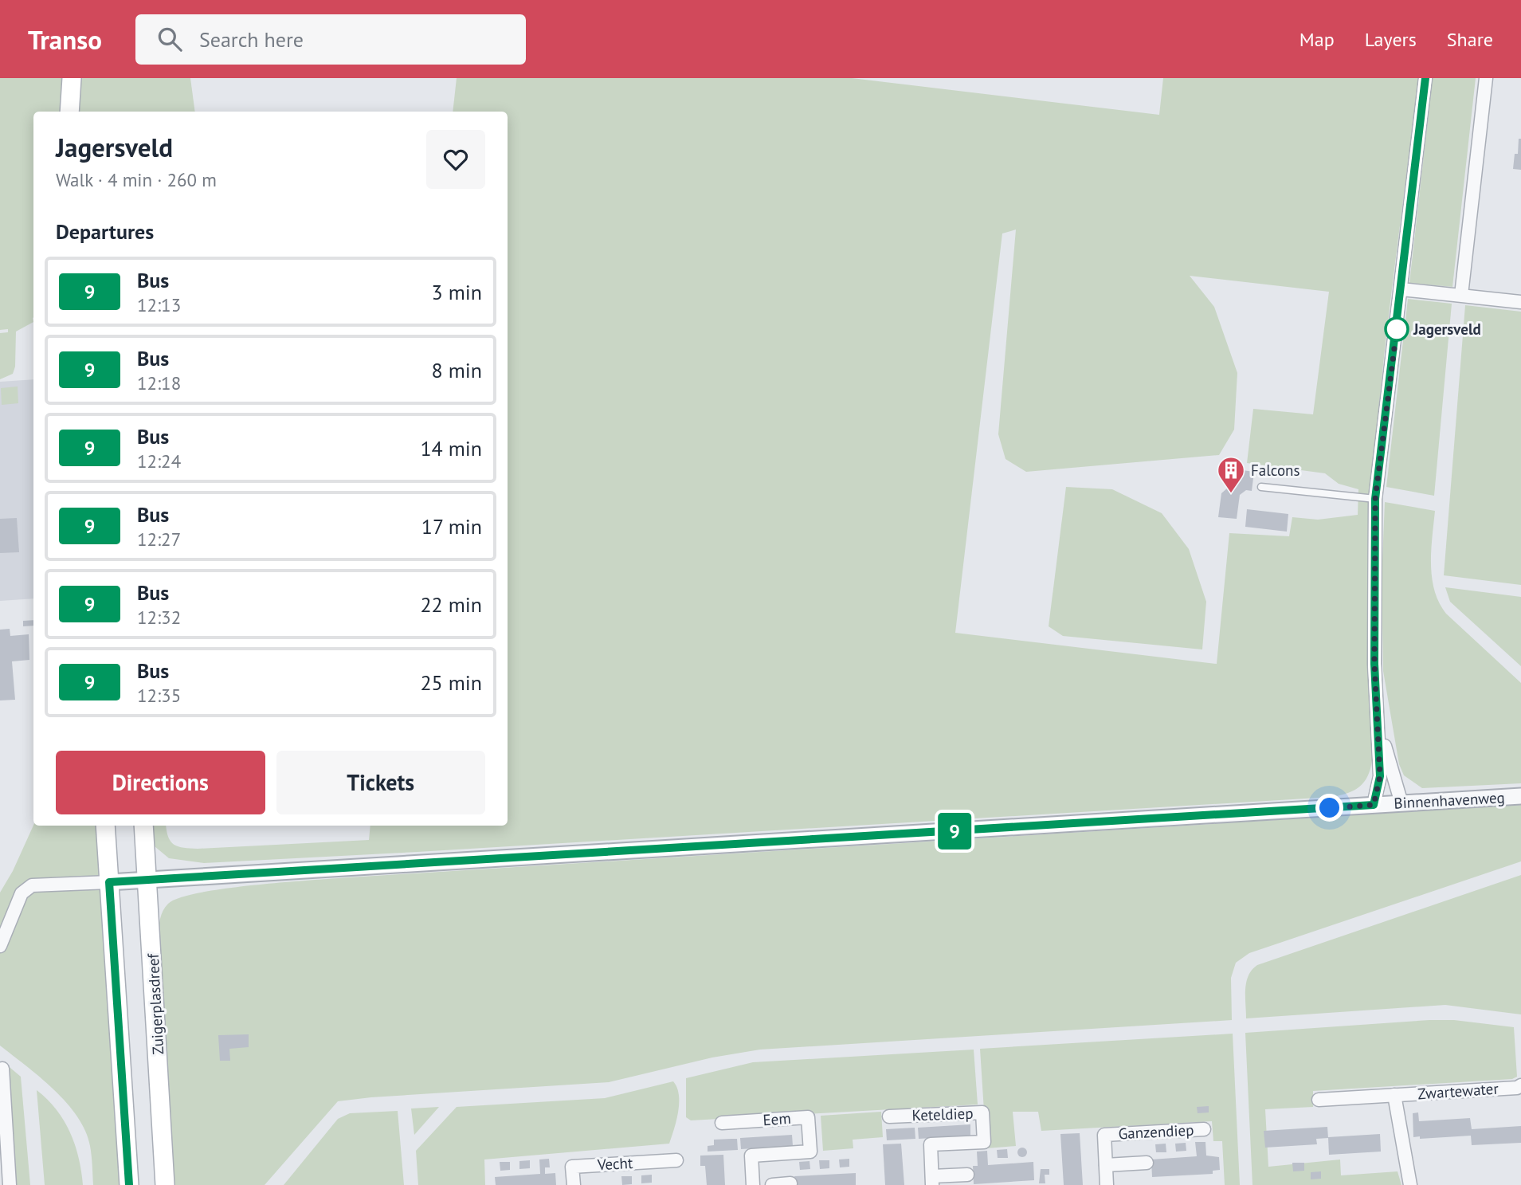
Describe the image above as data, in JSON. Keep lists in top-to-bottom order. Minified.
{"streets":{"main road":["Zuigerplasdreef"],"street":["Binnenhavenweg","Zwartewater","Keteldiep","Eem","Ganzendiep","Vecht"]},"crossings":[["Binnenhavenweg","Zuigerplasdreef"]],"places":{"other":["Jagersveld"],"building":["Falcons"]},"lines":["bus line 9"],"page":{"header":"Transo","search":"Search here","nav":["Map","Layers","Share"],"on_map":"9","heading":[["Jagersveld","Walk · 4 min · 260 m"],"Departures"],"list":[{"mark":"9","name":"Bus","note":"12:13","value":"3 min"},{"mark":"9","name":"Bus","note":"12:18","value":"8 min"},{"mark":"9","name":"Bus","note":"12:24","value":"14 min"},{"mark":"9","name":"Bus","note":"12:27","value":"17 min"},{"mark":"9","name":"Bus","note":"12:32","value":"22 min"},{"mark":"9","name":"Bus","note":"12:35","value":"25 min"}],"buttons":["Directions","Tickets"]}}
